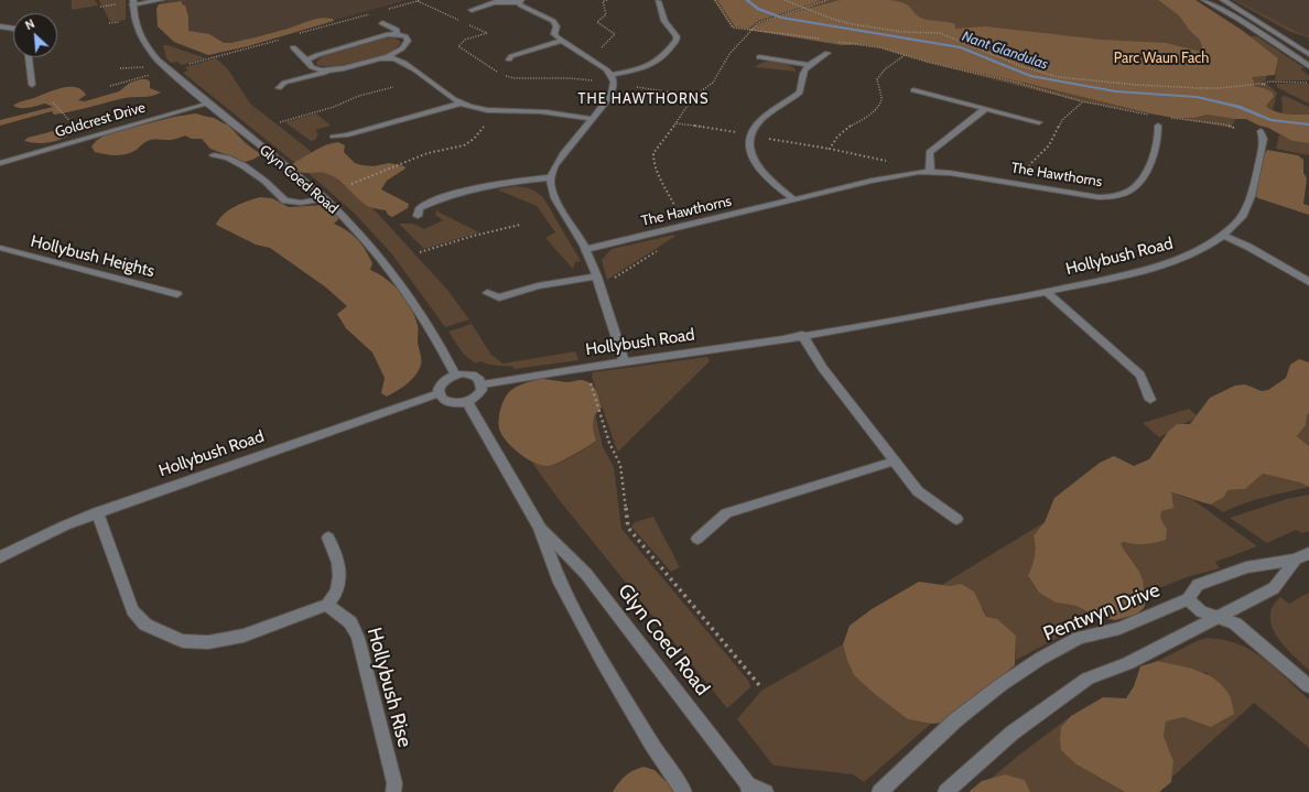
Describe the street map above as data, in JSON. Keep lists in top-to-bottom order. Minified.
{"streets":{"street":["Goldcrest Drive","The Hawthorns","Glyn Coed Road","Hollybush Heights","Hollybush Road","Pentwyn Drive","Hollybush Rise"]},"crossings":[["Goldcrest Drive","Glyn Coed Road"],["Glyn Coed Road","Hollybush Road"]],"districts":["THE HAWTHORNS"],"water":["Nant Glandulas"],"parks":["Parc Waun Fach"],"north":"top left"}
